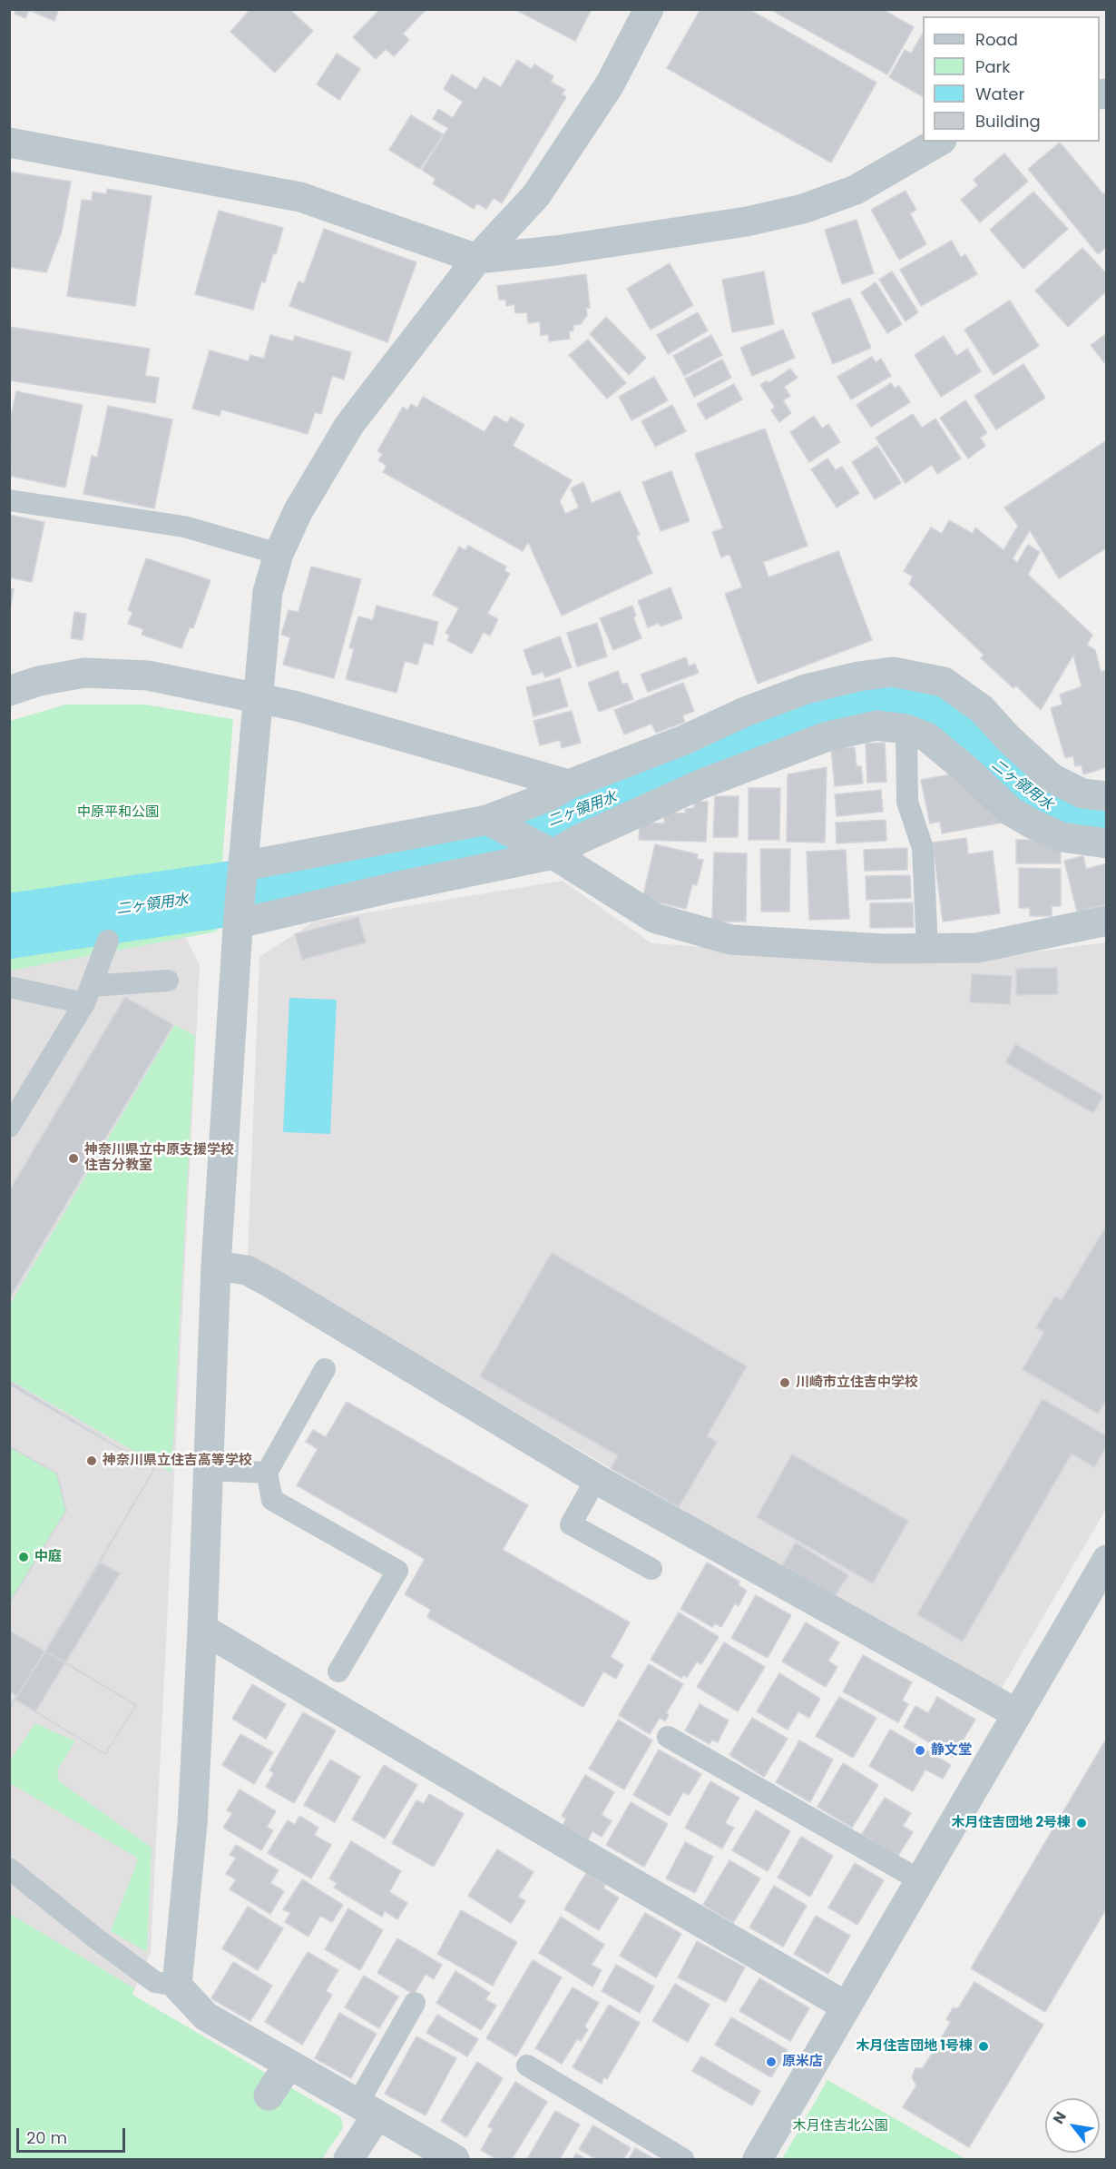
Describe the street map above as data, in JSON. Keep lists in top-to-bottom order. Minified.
{"water":["二ヶ領用水"],"parks":["中原平和公園","木月住吉北公園"],"places":["神奈川県立中原支援学校 住吉分教室","川崎市立住吉中学校","神奈川県立住吉高等学校","中庭","静文堂","木月住吉団地 2号棟","木月住吉団地 1号棟","原米店"],"legend":["Road","Park","Water","Building"],"scale_bar":"20 m","north":"top left"}
